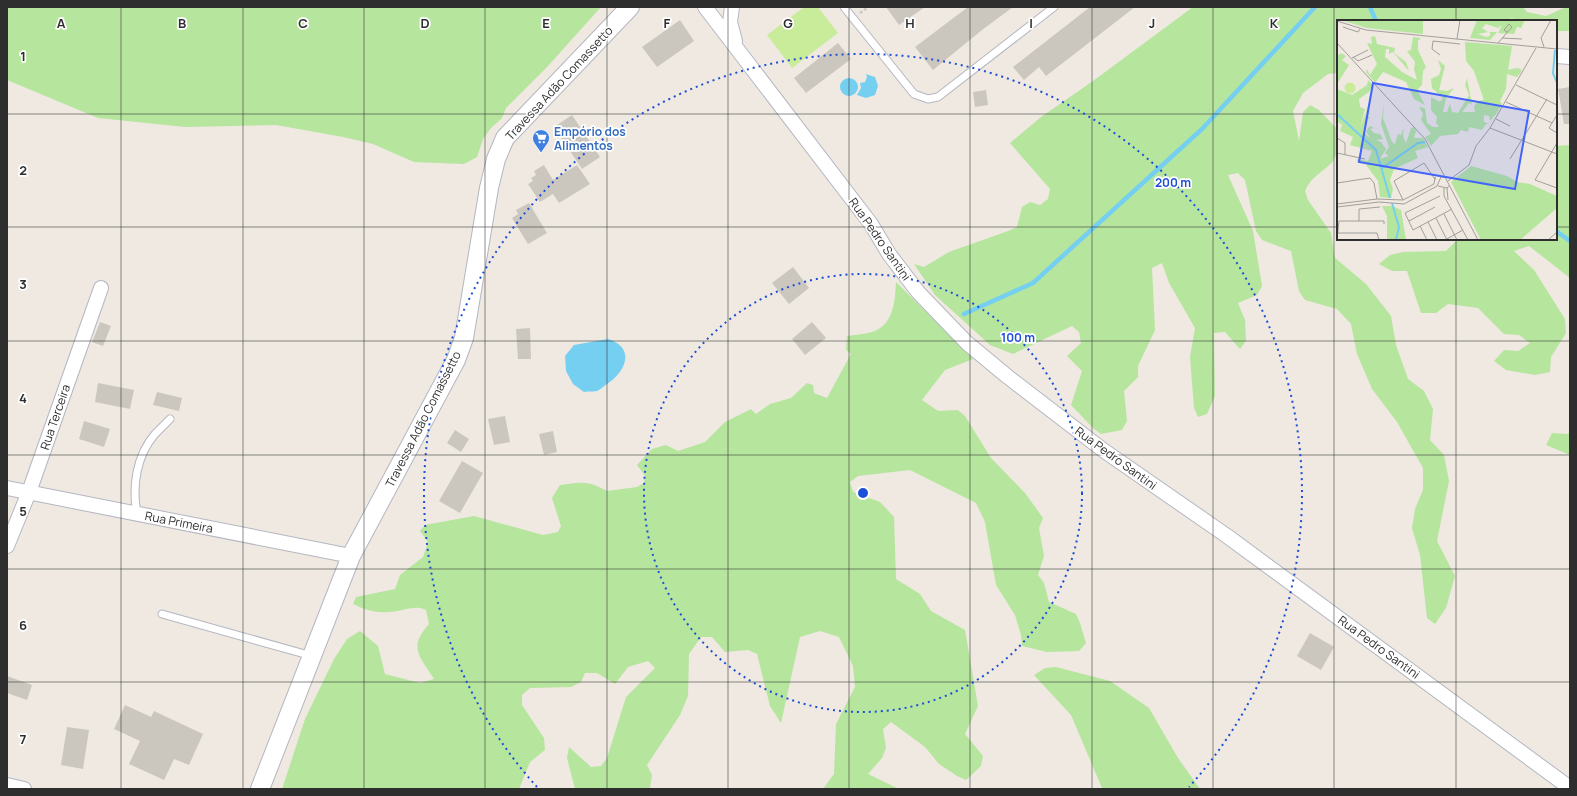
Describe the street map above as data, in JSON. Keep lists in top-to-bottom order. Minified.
{"streets":{"street":["Travessa Adão Comassetto","Rua Pedro Santini","Rua Terceira","Rua Primeira"]},"crossings":[["Travessa Adão Comassetto","Rua Primeira"],["Rua Terceira","Rua Primeira"]],"places":{"supermarket":["Empório dos Alimentos"]},"grid":{"columns":["A","B","C","D","E","F","G","H","I","J","K"],"rows":["1","2","3","4","5","6","7"]},"rings":["200 m","100 m"]}
